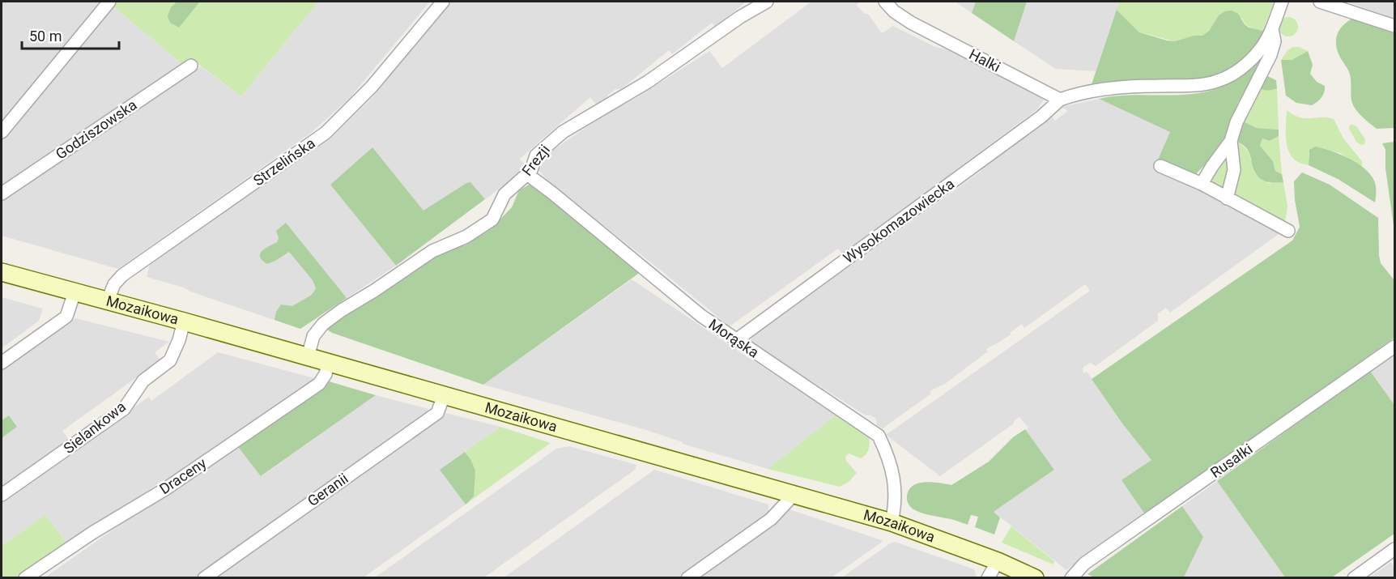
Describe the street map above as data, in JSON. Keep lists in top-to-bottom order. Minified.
{"streets":{"street":["Halki","Godziszowska","Frezji","Strzelińska","Wysokomazowiecka","Mozaikowa","Morąska","Sielankowa","Rusałki","Draceny","Geranii"]},"crossings":[["Halki","Wysokomazowiecka"],["Frezji","Mozaikowa"],["Frezji","Morąska"],["Strzelińska","Mozaikowa"],["Wysokomazowiecka","Morąska"],["Mozaikowa","Morąska"],["Mozaikowa","Sielankowa"],["Mozaikowa","Draceny"],["Mozaikowa","Geranii"]],"scale_bar":"50 m"}
